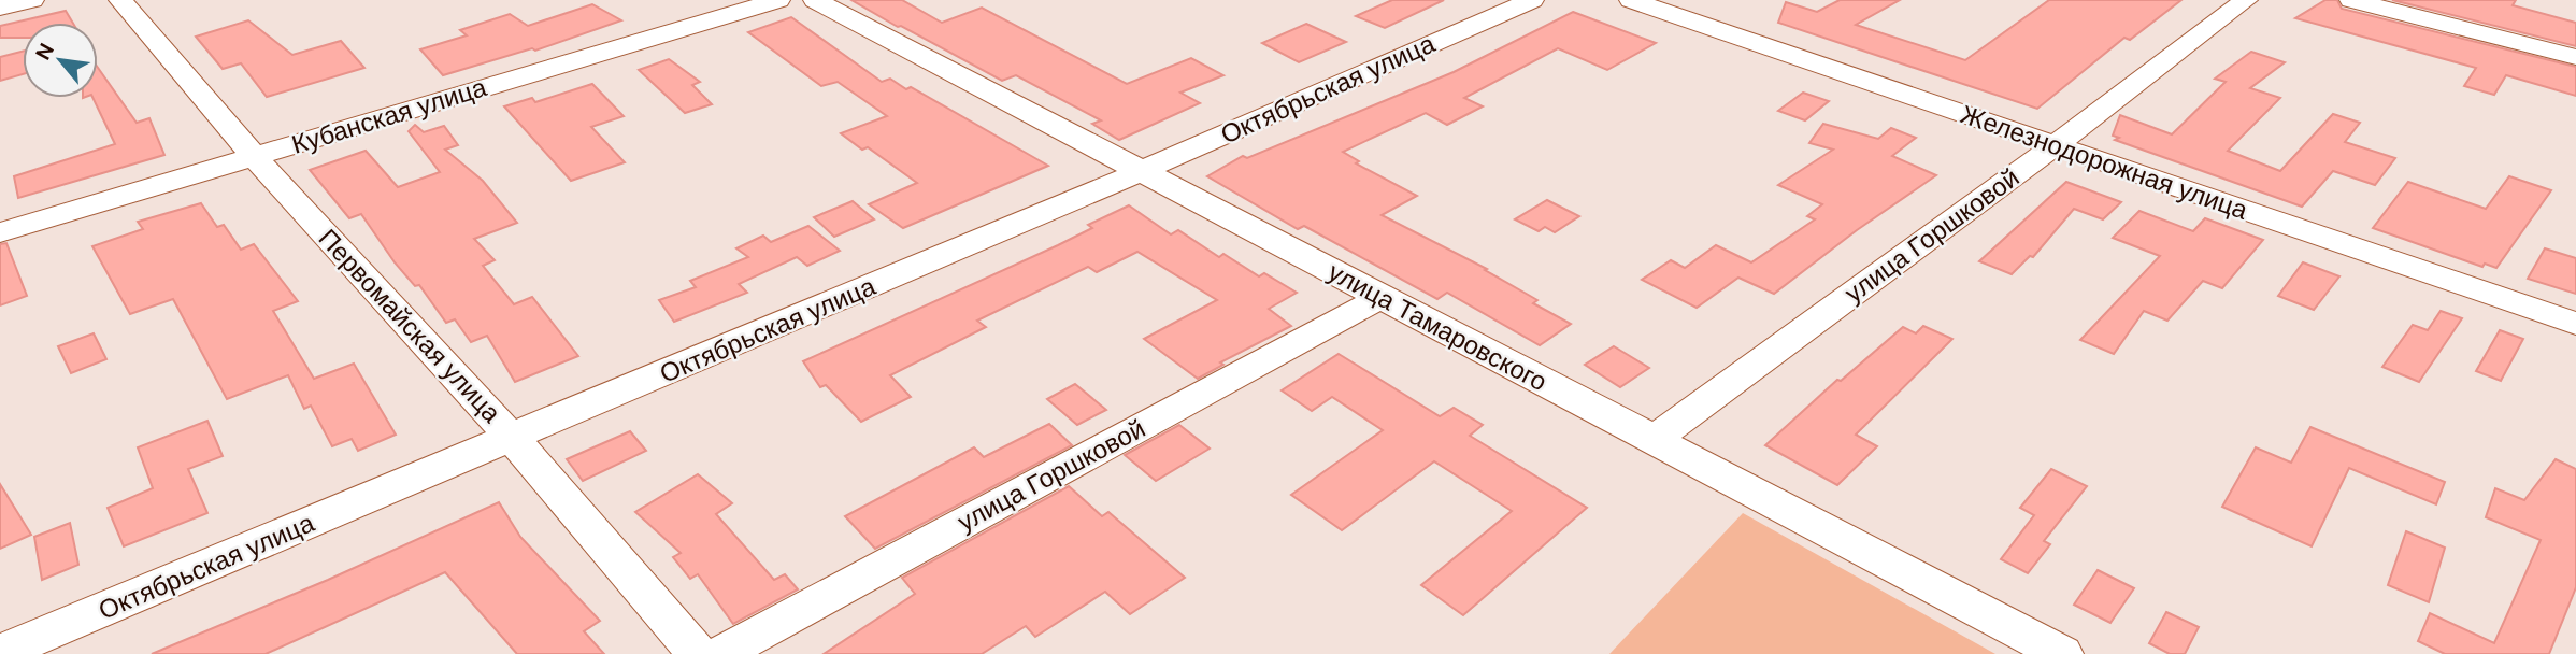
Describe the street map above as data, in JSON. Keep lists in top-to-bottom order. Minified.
{"streets":{"street":["Октябрьская улица","Кубанская улица","Железнодорожная улица","улица Горшковой","Первомайская улица","улица Тамаровского"]},"crossings":[["Октябрьская улица","Первомайская улица"],["Октябрьская улица","улица Тамаровского"],["Кубанская улица","Первомайская улица"],["Железнодорожная улица","улица Горшковой"],["улица Горшковой","улица Тамаровского"]],"north":"top left"}
